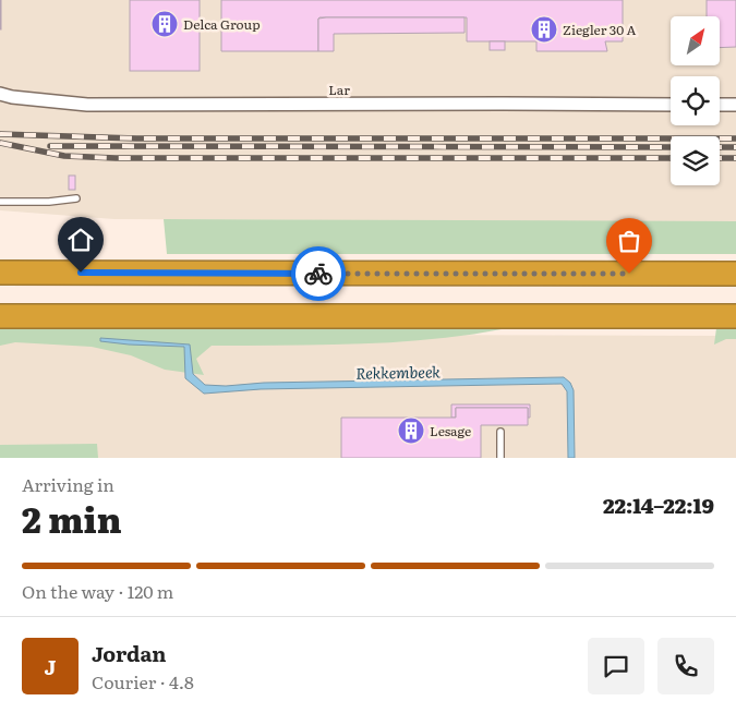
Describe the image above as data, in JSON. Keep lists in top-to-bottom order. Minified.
{"streets":{"street":["Lar"]},"water":["Rekkembeek"],"places":{"building":["Delca Group","Ziegler 30 A","Lesage"]},"north":"top right","page":{"heading":["2 min","Arriving in","22:14–22:19"],"panel":["Jordan","Courier · 4.8"],"bar":"On the way · 120 m","round":"J"}}
